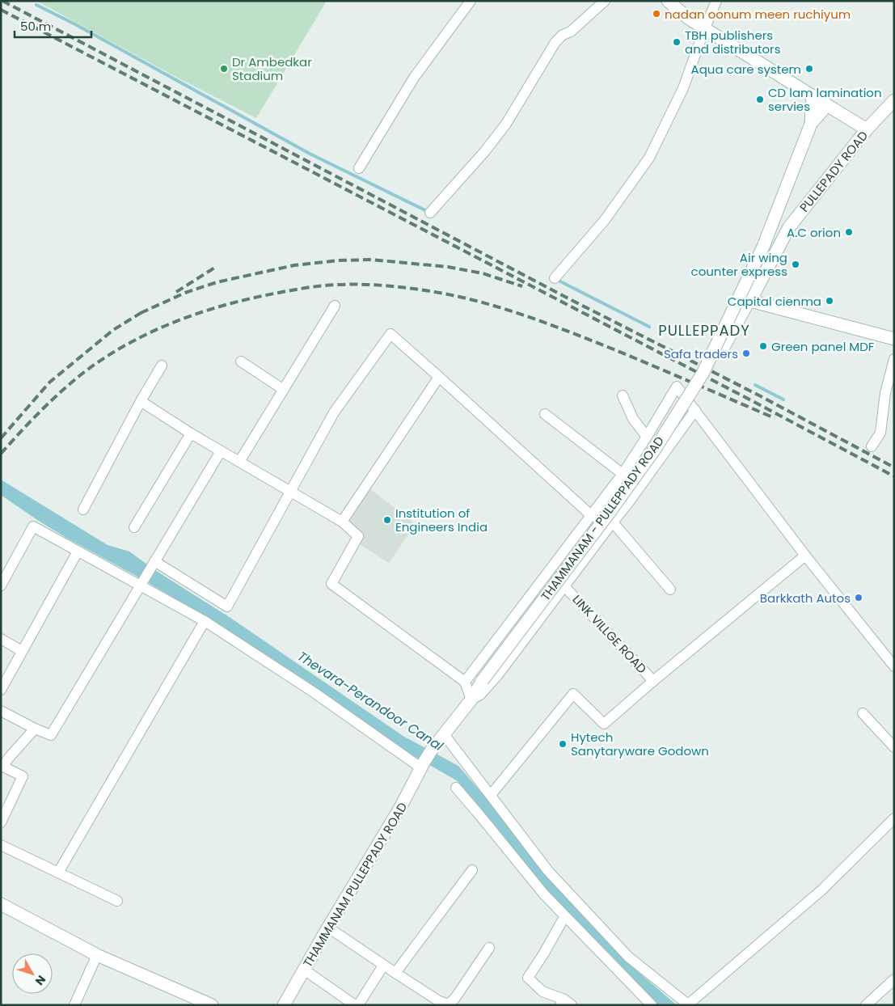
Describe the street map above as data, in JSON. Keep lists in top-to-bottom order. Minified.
{"streets":{"main road":["PULLEPADY ROAD","THAMMANAM - PULLEPPADY ROAD","THAMMANAM PULLEPPADY ROAD"],"street":["LINK VILLGE ROAD"]},"crossings":[["THAMMANAM - PULLEPPADY ROAD","LINK VILLGE ROAD"],["THAMMANAM - PULLEPPADY ROAD","THAMMANAM PULLEPPADY ROAD"]],"districts":["PULLEPPADY"],"water":["Thevara-Perandoor Canal"],"places":["nadan oonum meen ruchiyum","TBH publishers and distributors","Dr Ambedkar Stadium","Aqua care system","CD lam lamination servies","A.C orion","Air wing counter express","Capital cienma","Green panel MDF","Safa traders","Institution of Engineers India","Barkkath Autos","Hytech Sanytaryware Godown"],"scale_bar":"50 m","north":"bottom right"}
